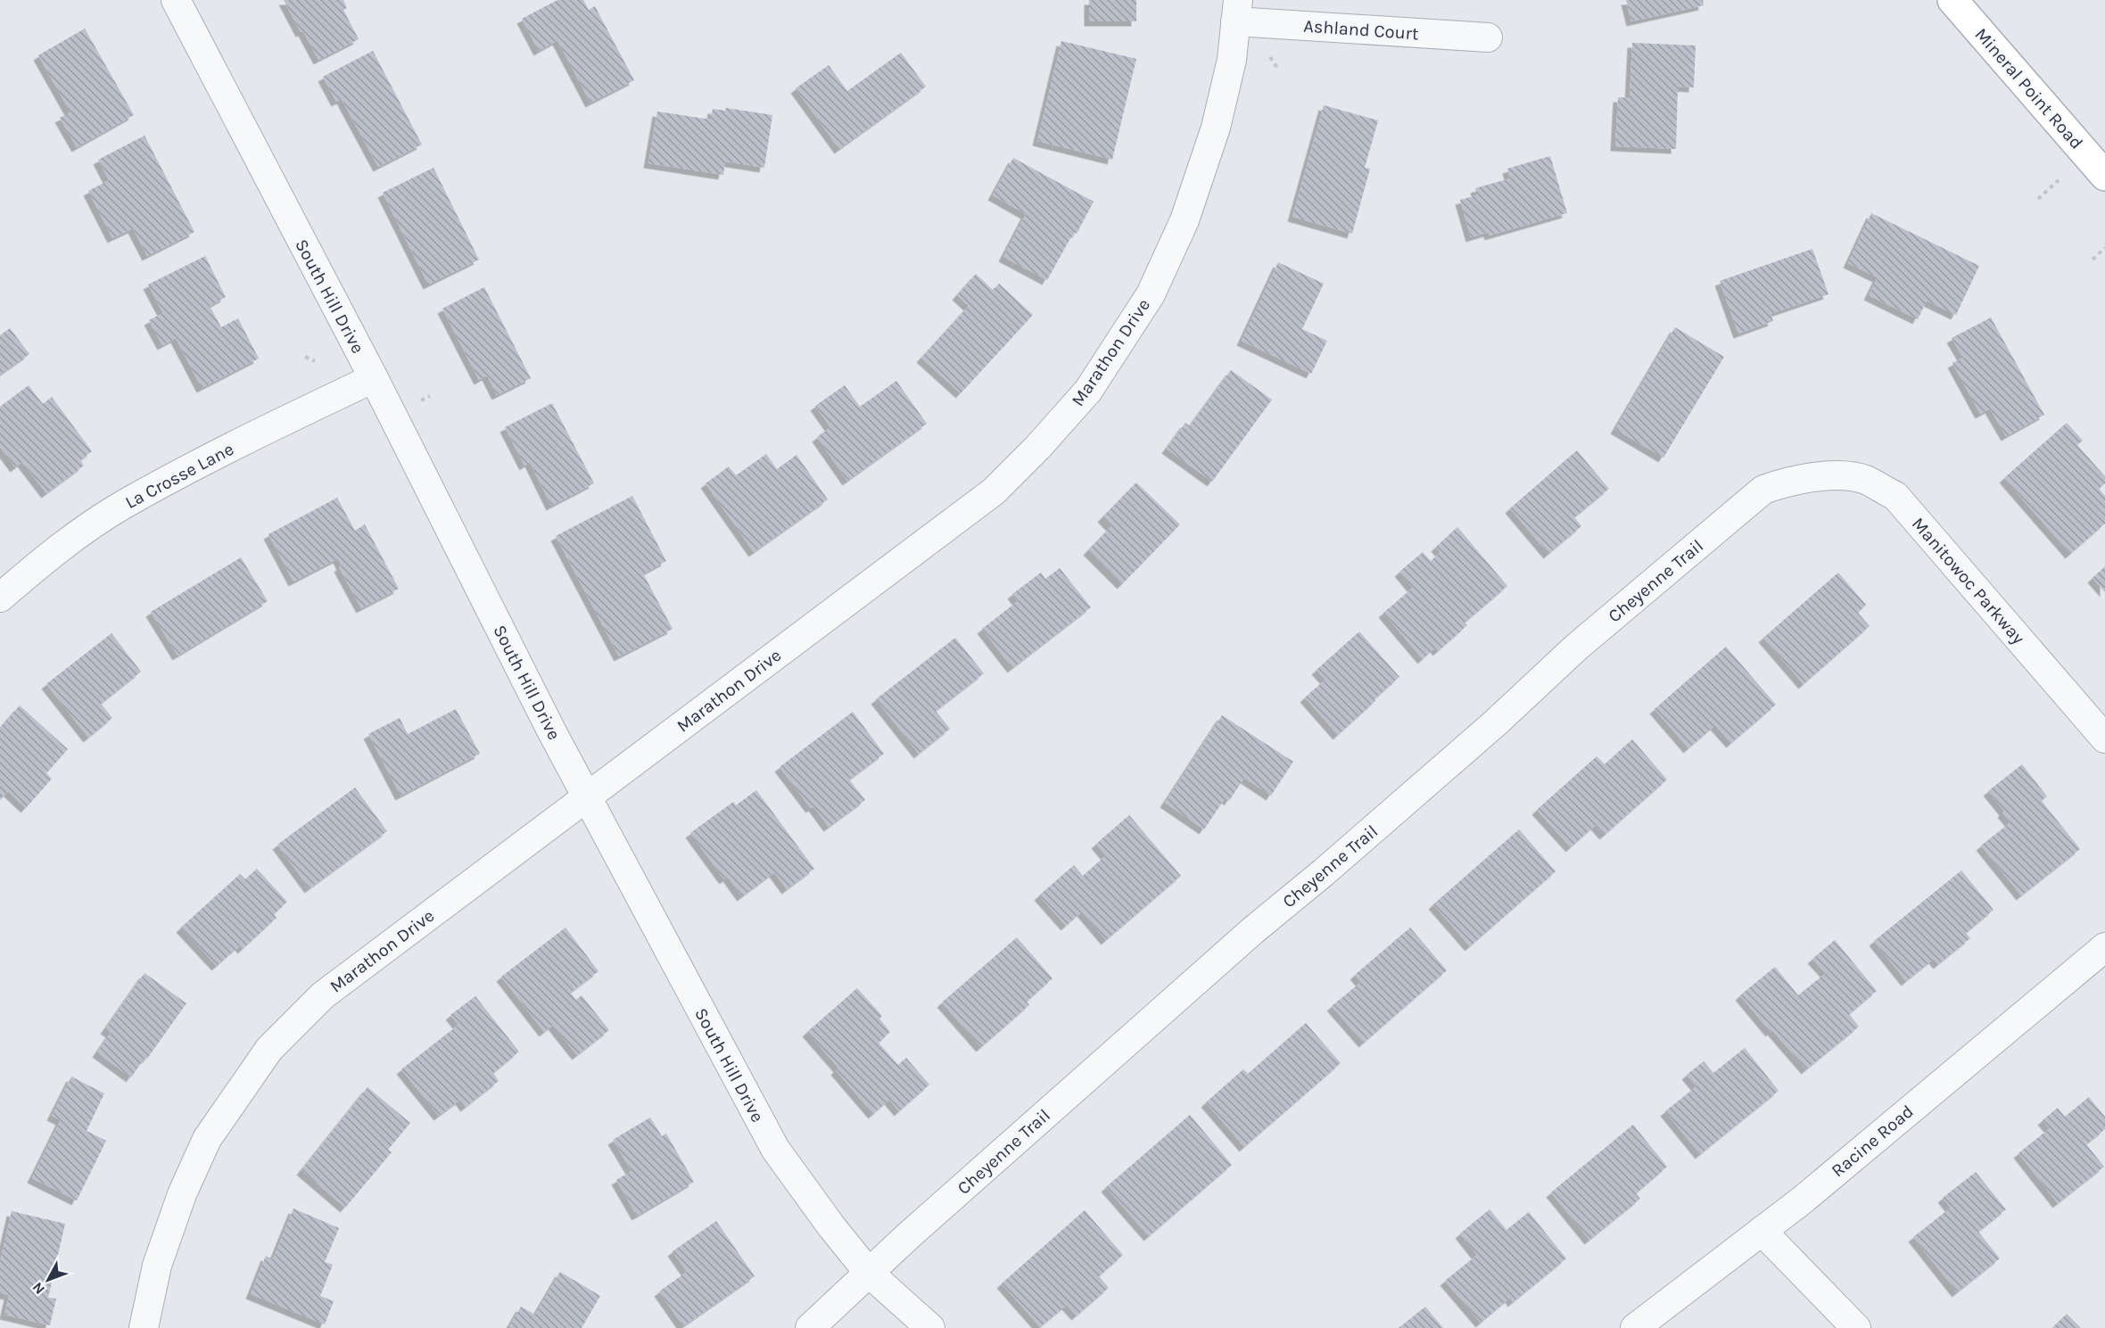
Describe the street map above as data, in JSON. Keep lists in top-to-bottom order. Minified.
{"streets":{"main road":["Mineral Point Road"],"street":["Ashland Court","South Hill Drive","Marathon Drive","La Crosse Lane","Cheyenne Trail","Manitowoc Parkway","Racine Road"]},"crossings":[["Ashland Court","Marathon Drive"],["South Hill Drive","Marathon Drive"],["South Hill Drive","La Crosse Lane"],["South Hill Drive","Cheyenne Trail"],["Cheyenne Trail","Manitowoc Parkway"]],"north":"bottom left"}
